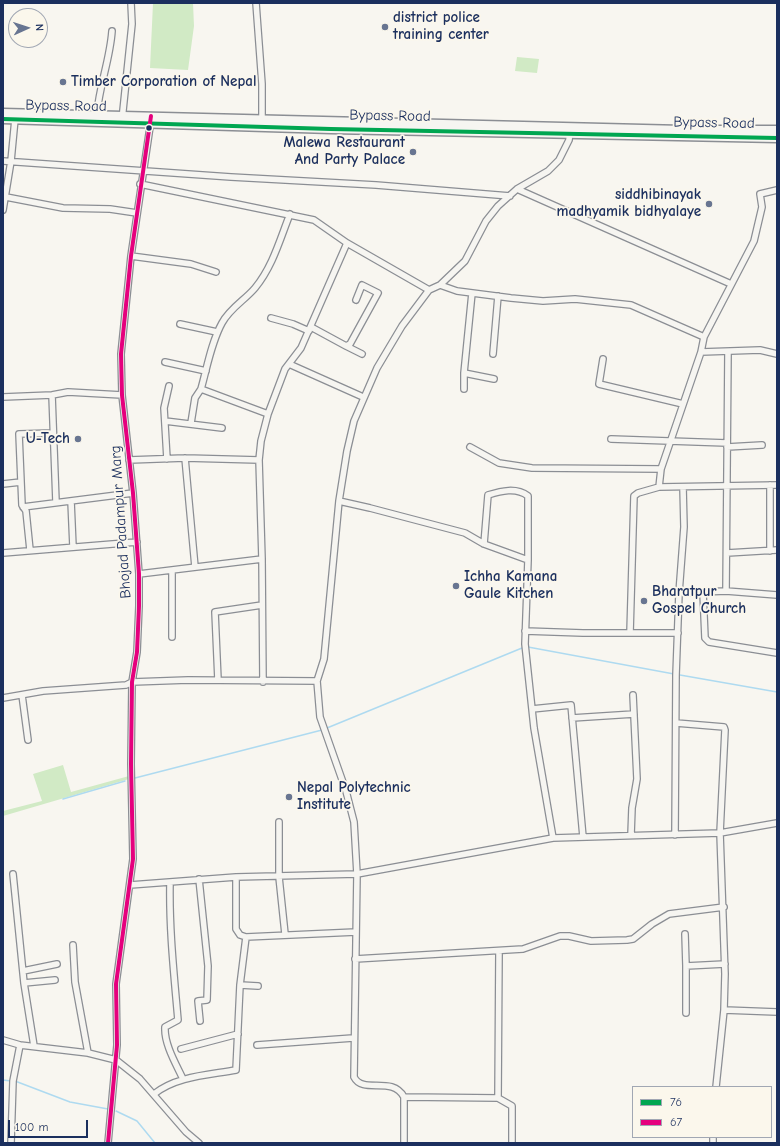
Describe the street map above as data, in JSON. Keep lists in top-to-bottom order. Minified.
{"streets":{"highway":["Bypass Road"],"street":["Bhojad Padampur Marg"]},"crossings":[["Bypass Road","Bhojad Padampur Marg"]],"places":["district police training center","Timber Corporation of Nepal","Malewa Restaurant And Party Palace","siddhibinayak madhyamik bidhyalaye","U-Tech","Ichha Kamana Gaule Kitchen","Bharatpur Gospel Church","Nepal Polytechnic Institute"],"lines":["transit line 67","transit line 76"],"legend":["76","67"],"scale_bar":"100 m","north":"right"}
